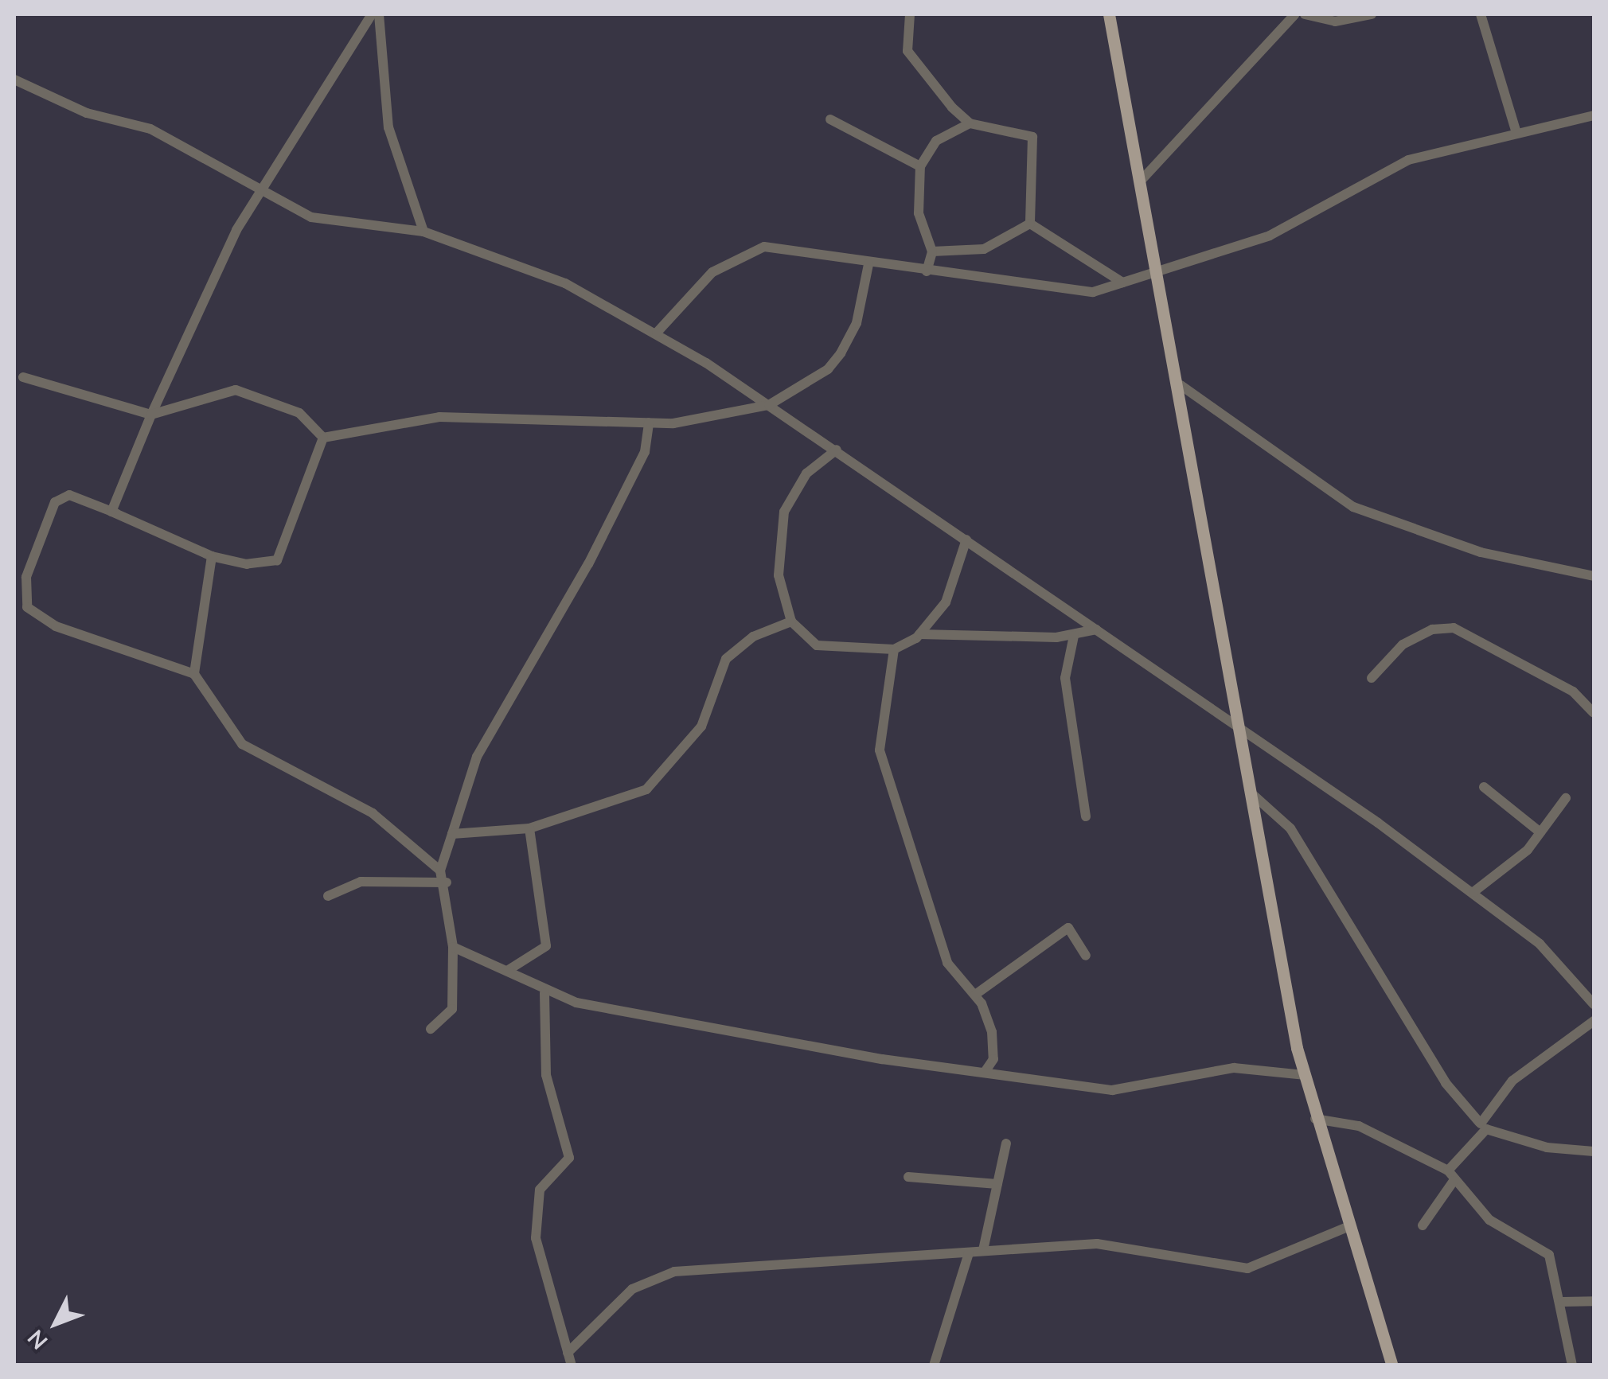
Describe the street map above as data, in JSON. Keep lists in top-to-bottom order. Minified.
{"north":"bottom left"}
